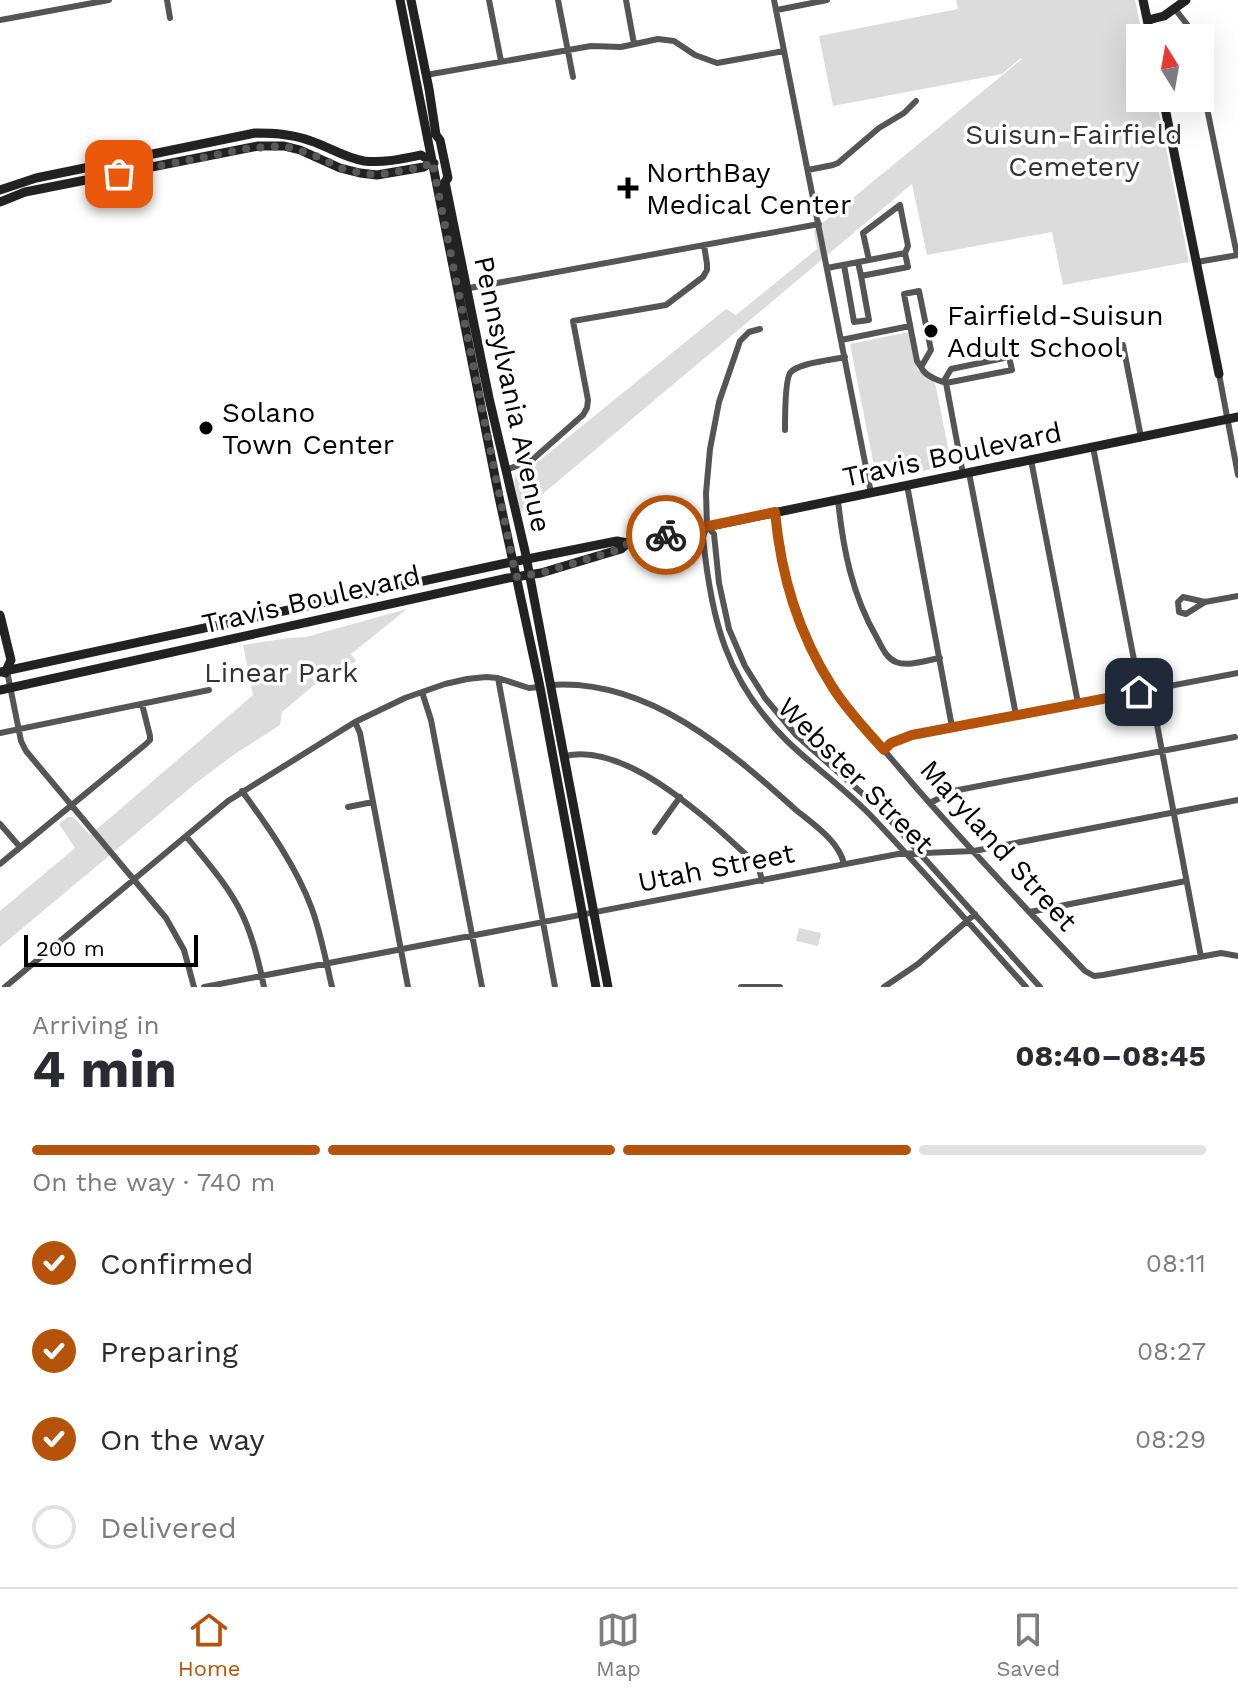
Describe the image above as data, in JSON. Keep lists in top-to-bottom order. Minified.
{"streets":{"main road":["Pennsylvania Avenue","Travis Boulevard"],"street":["Webster Street","Maryland Street","Utah Street"]},"crossings":[["Pennsylvania Avenue","Travis Boulevard"],["Pennsylvania Avenue","Utah Street"],["Travis Boulevard","Webster Street"],["Travis Boulevard","Maryland Street"],["Webster Street","Utah Street"],["Maryland Street","Utah Street"]],"parks":["Suisun-Fairfield Cemetery","Linear Park"],"places":{"health":["NorthBay Medical Center"],"other":["Fairfield-Suisun Adult School","Solano Town Center"]},"scale_bar":"200 m","north":"top","page":{"scale":"200 m","heading":["4 min","Arriving in","08:40–08:45"],"bar":"On the way · 740 m","list":[["Confirmed","08:11"],["Preparing","08:27"],["On the way","08:29"],"Delivered"],"tabs":["Home","Map","Saved"]}}
